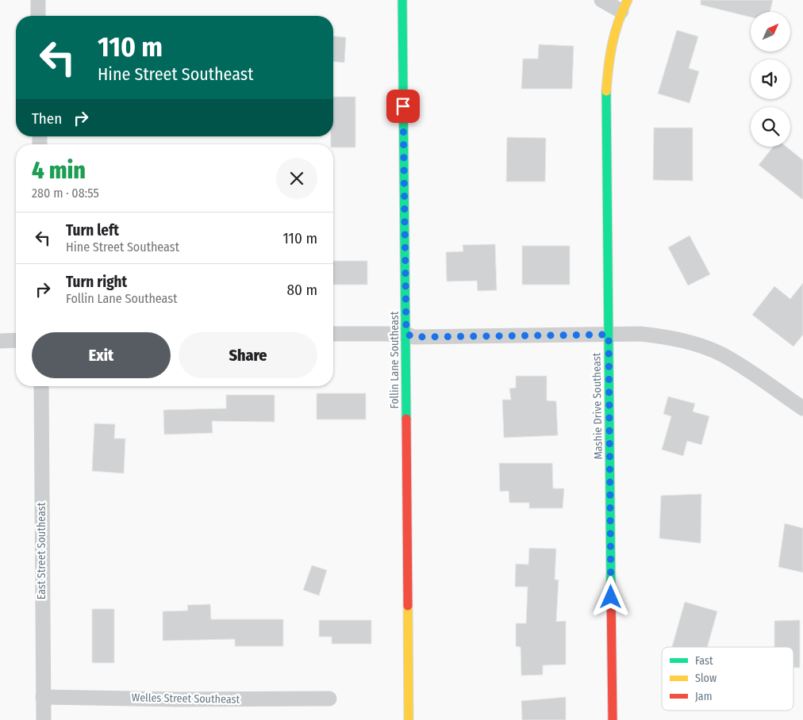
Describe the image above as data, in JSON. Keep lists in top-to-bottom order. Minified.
{"streets":{"street":["Follin Lane Southeast","Mashie Drive Southeast","East Street Southeast","Welles Street Southeast"]},"crossings":[["East Street Southeast","Welles Street Southeast"]],"legend":["Fast","Slow","Jam"],"north":"top right","page":{"turn":["110 m","Hine Street Southeast"],"then":"Then","heading":["4 min","280 m · 08:55"],"list":[{"name":"Turn left","note":"Hine Street Southeast","value":"110 m"},{"name":"Turn right","note":"Follin Lane Southeast","value":"80 m"}],"buttons":["Exit","Share"]}}
